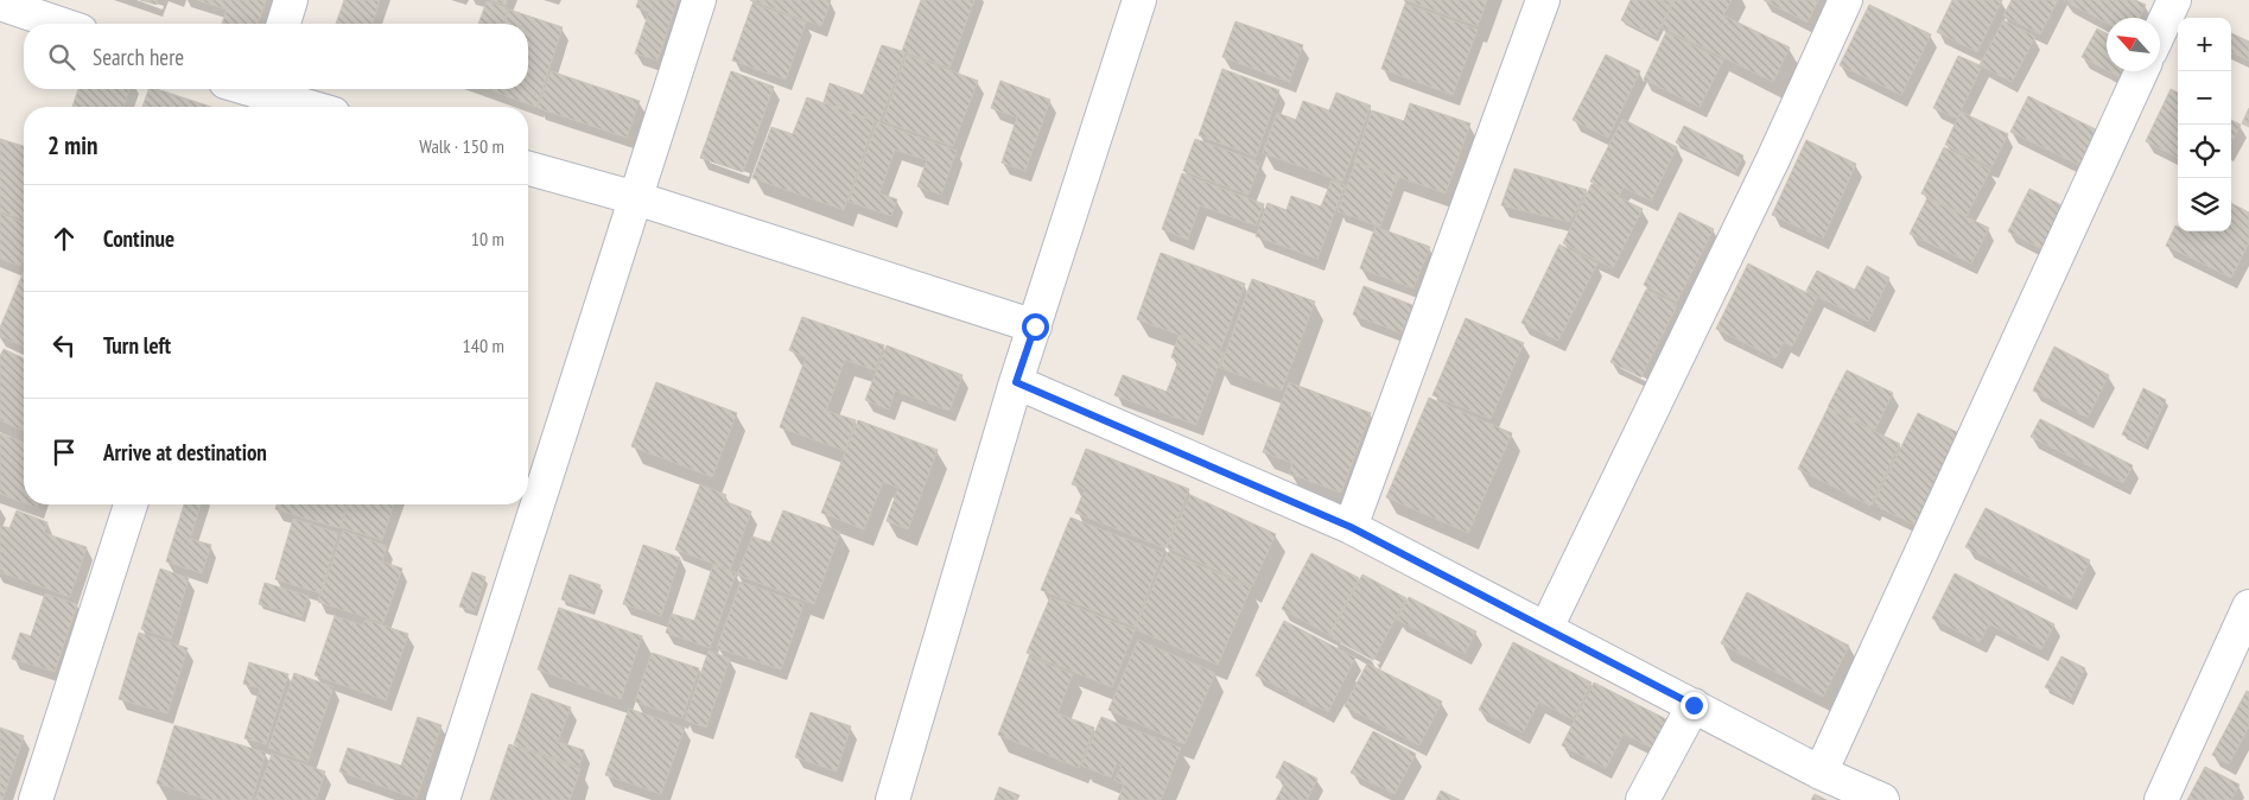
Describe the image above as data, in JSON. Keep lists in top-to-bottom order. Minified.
{"north":"top left","page":{"map_buttons":["+","−"],"search":"Search here","heading":["2 min","Walk · 150 m"],"list":[["Continue","10 m"],["Turn left","140 m"],"Arrive at destination"]}}
